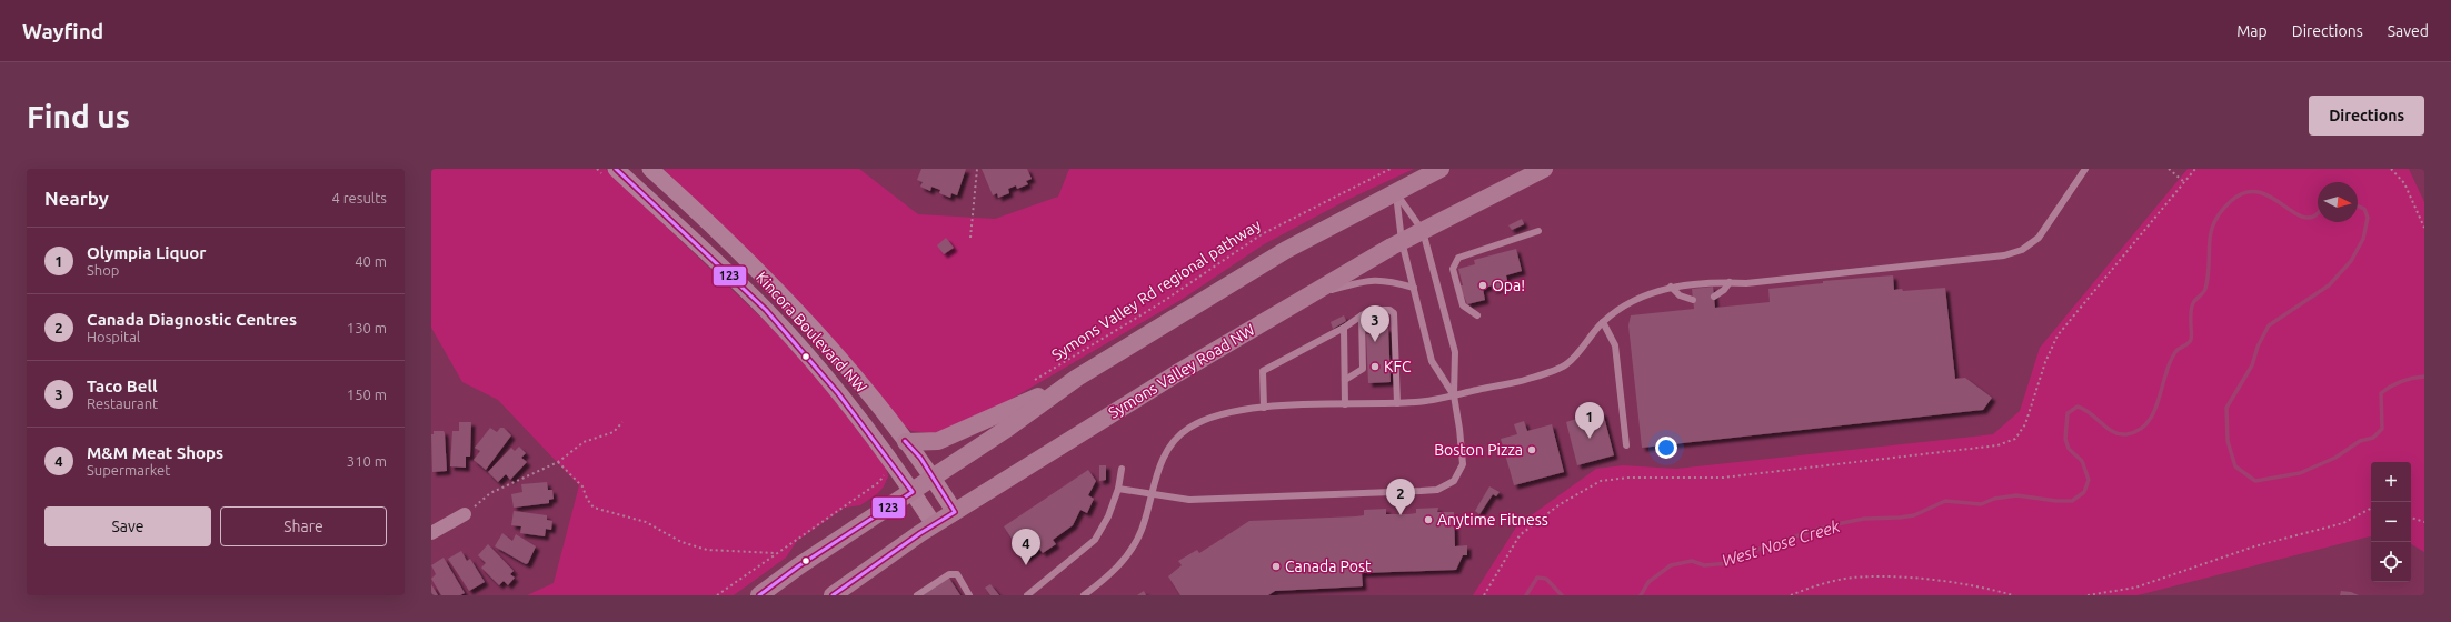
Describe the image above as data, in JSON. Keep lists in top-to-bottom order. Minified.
{"streets":{"main road":["Symons Valley Road NW"],"street":["Kincora Boulevard NW"],"path":["Symons Valley Rd regional pathway"]},"crossings":[["Kincora Boulevard NW","Symons Valley Road NW"]],"water":["West Nose Creek"],"places":["Opa!","KFC","Boston Pizza","Anytime Fitness","Canada Post"],"lines":["transit line 123"],"north":"right","page":{"header":"Wayfind","nav":["Map","Directions","Saved"],"buttons":["Directions",["Save","Share"]],"title":"Find us","heading":["Nearby","4 results"],"list":[{"mark":"1","name":"Olympia Liquor","note":"Shop","value":"40 m"},{"mark":"2","name":"Canada Diagnostic Centres","note":"Hospital","value":"130 m"},{"mark":"3","name":"Taco Bell","note":"Restaurant","value":"150 m"},{"mark":"4","name":"M&M Meat Shops","note":"Supermarket","value":"310 m"}],"pins":["3","1","2","4"],"map_buttons":["+","−"]}}
